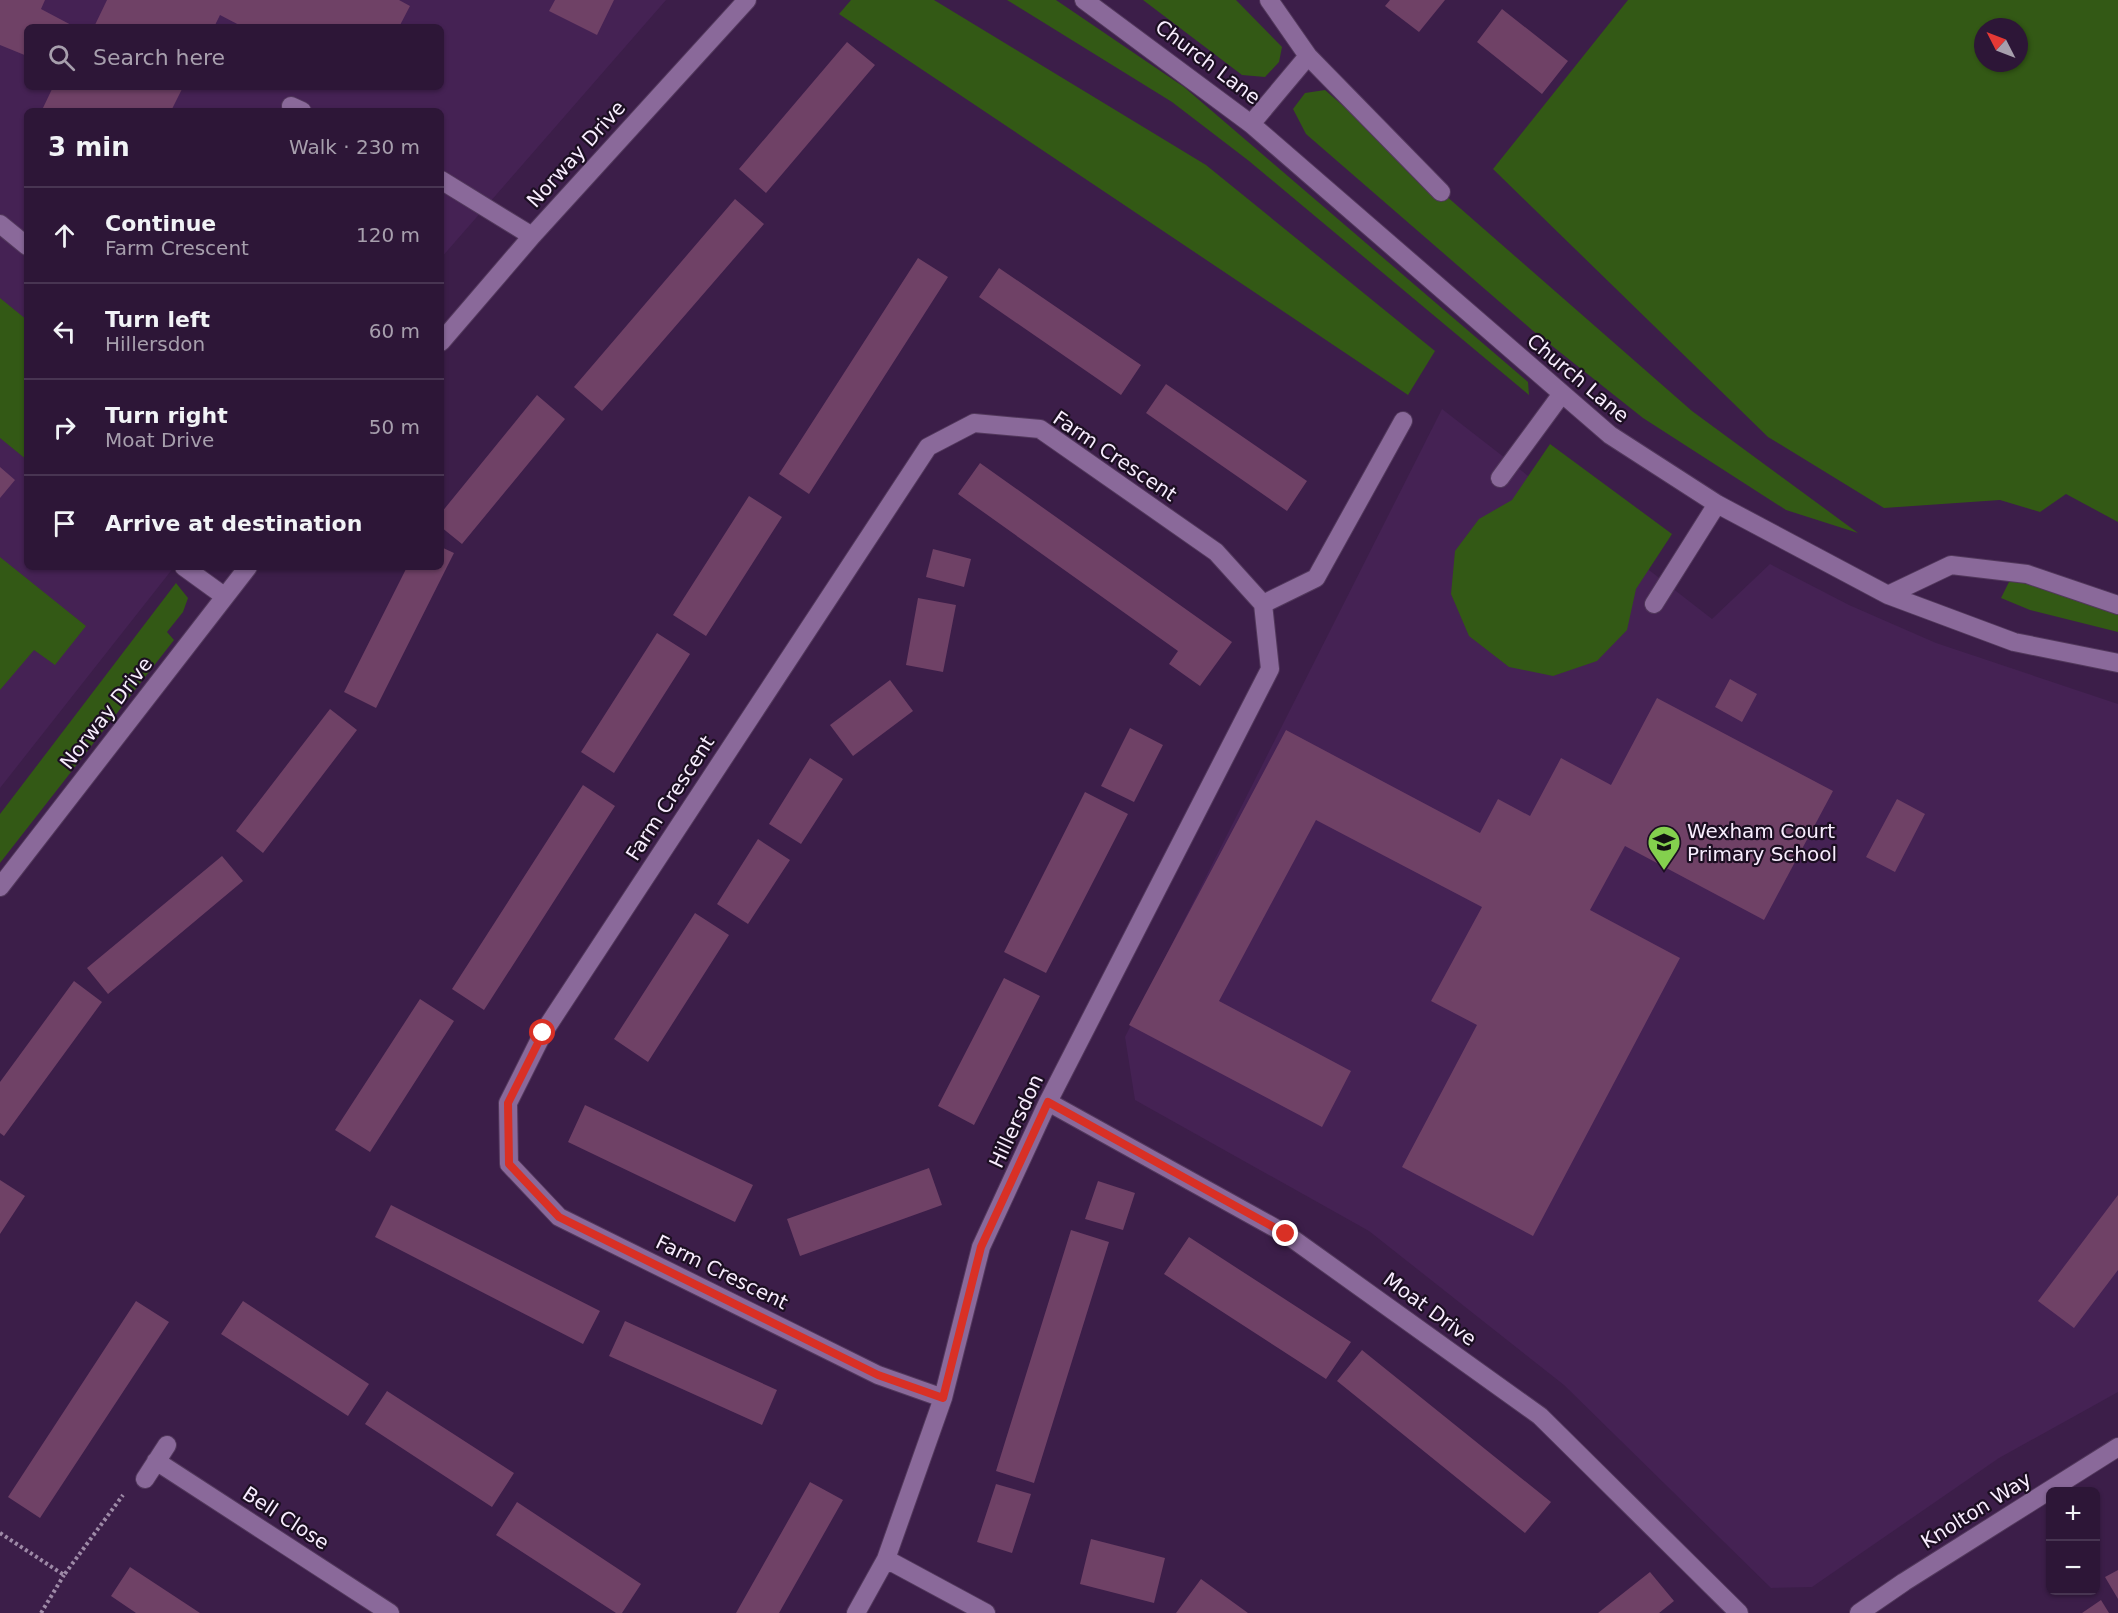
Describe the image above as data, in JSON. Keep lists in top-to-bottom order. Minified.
{"streets":{"street":["Church Lane","Norway Drive","Farm Crescent","Hillersdon","Moat Drive","Knolton Way","Bell Close"]},"crossings":[["Farm Crescent","Hillersdon"],["Hillersdon","Moat Drive"]],"places":{"school or university":["Wexham Court Primary School"]},"north":"top left","page":{"search":"Search here","heading":["3 min","Walk · 230 m"],"list":[["Continue","Farm Crescent","120 m"],["Turn left","Hillersdon","60 m"],["Turn right","Moat Drive","50 m"],"Arrive at destination"],"map_buttons":["+","−"]}}
